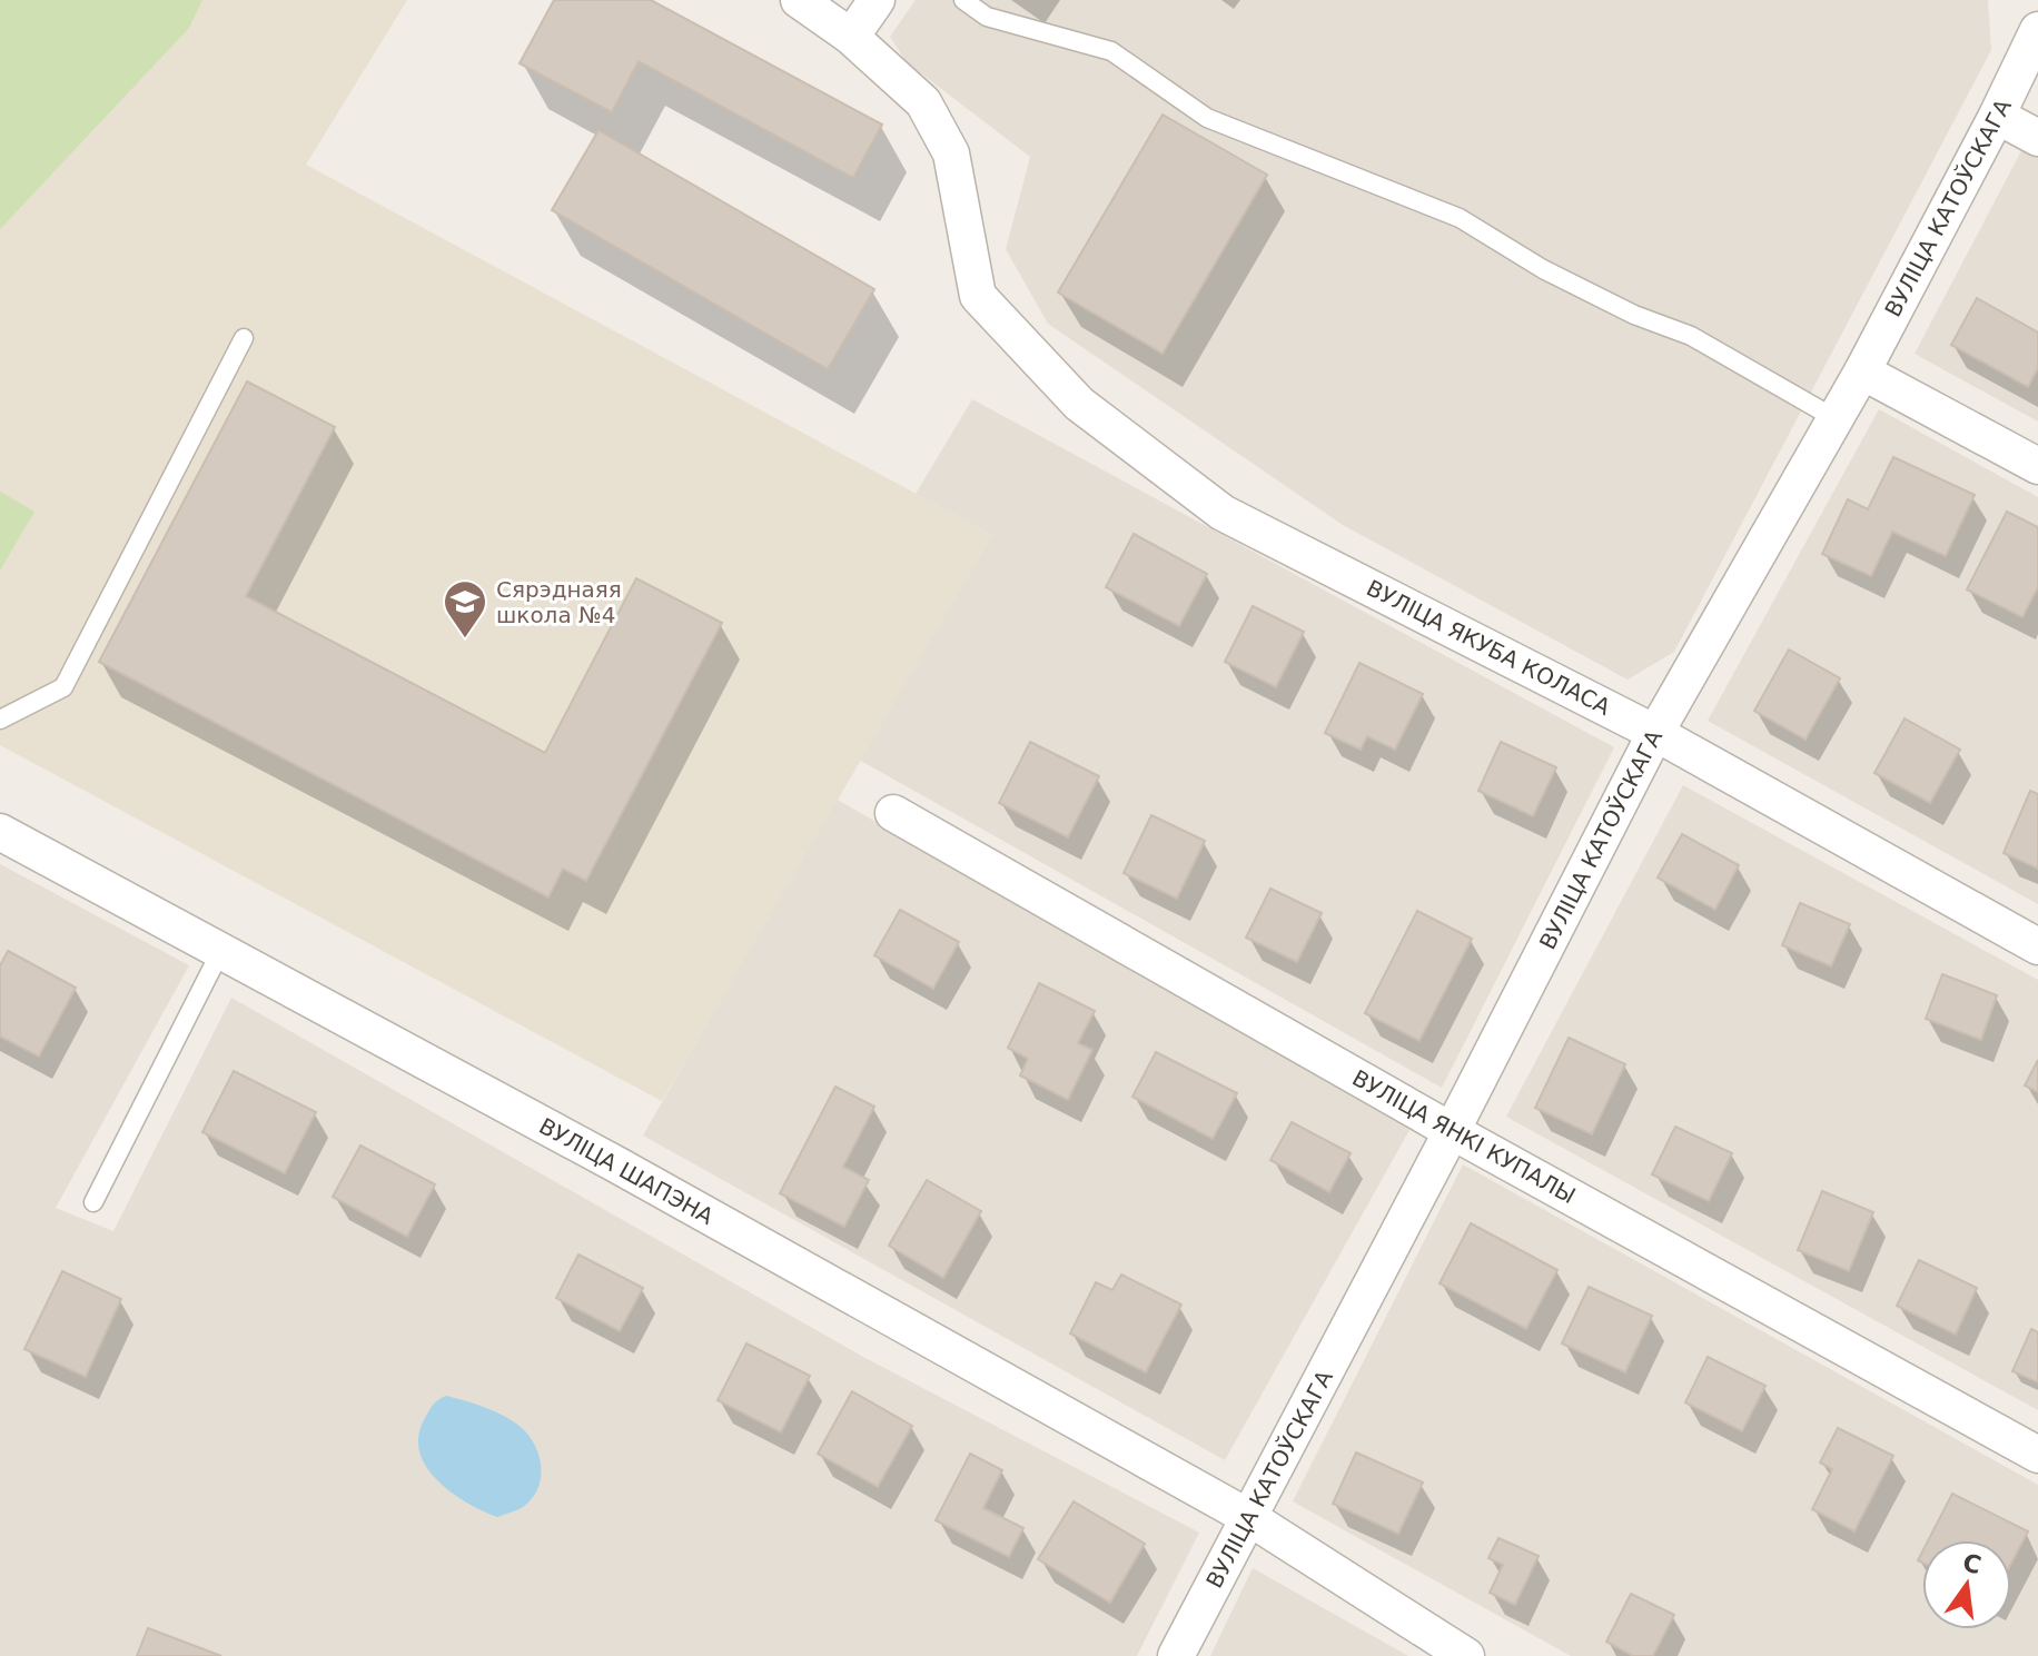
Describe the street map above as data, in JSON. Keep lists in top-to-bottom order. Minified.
{"streets":{"street":["ВУЛІЦА КАТОЎСКАГА","ВУЛІЦА ЯКУБА КОЛАСА","ВУЛІЦА ЯНКІ КУПАЛЫ","ВУЛІЦА ШАПЭНА"]},"crossings":[["ВУЛІЦА КАТОЎСКАГА","ВУЛІЦА ЯКУБА КОЛАСА"],["ВУЛІЦА КАТОЎСКАГА","ВУЛІЦА ЯНКІ КУПАЛЫ"],["ВУЛІЦА КАТОЎСКАГА","ВУЛІЦА ШАПЭНА"]],"places":{"school or university":["Сярэднаяя школа №4"]},"north":"top"}
